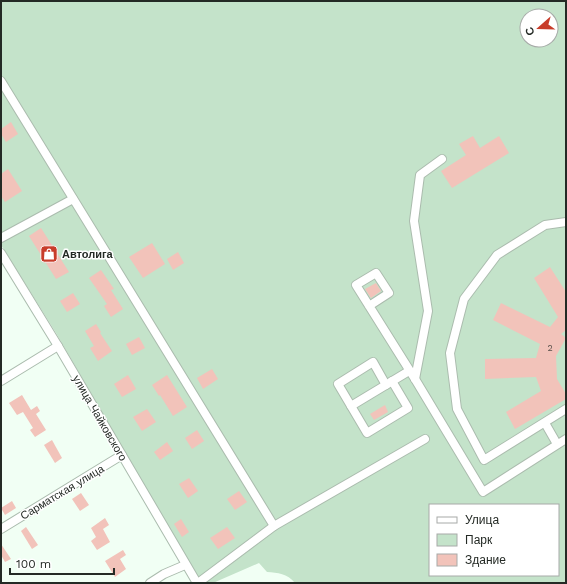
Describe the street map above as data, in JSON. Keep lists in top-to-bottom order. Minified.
{"streets":{"street":["улица Чайковского","Сарматская улица"]},"crossings":[["улица Чайковского","Сарматская улица"]],"places":{"shop":["Автолига"]},"house_numbers":["2"],"legend":["Улица","Парк","Здание"],"scale_bar":"100 m","north":"left"}
